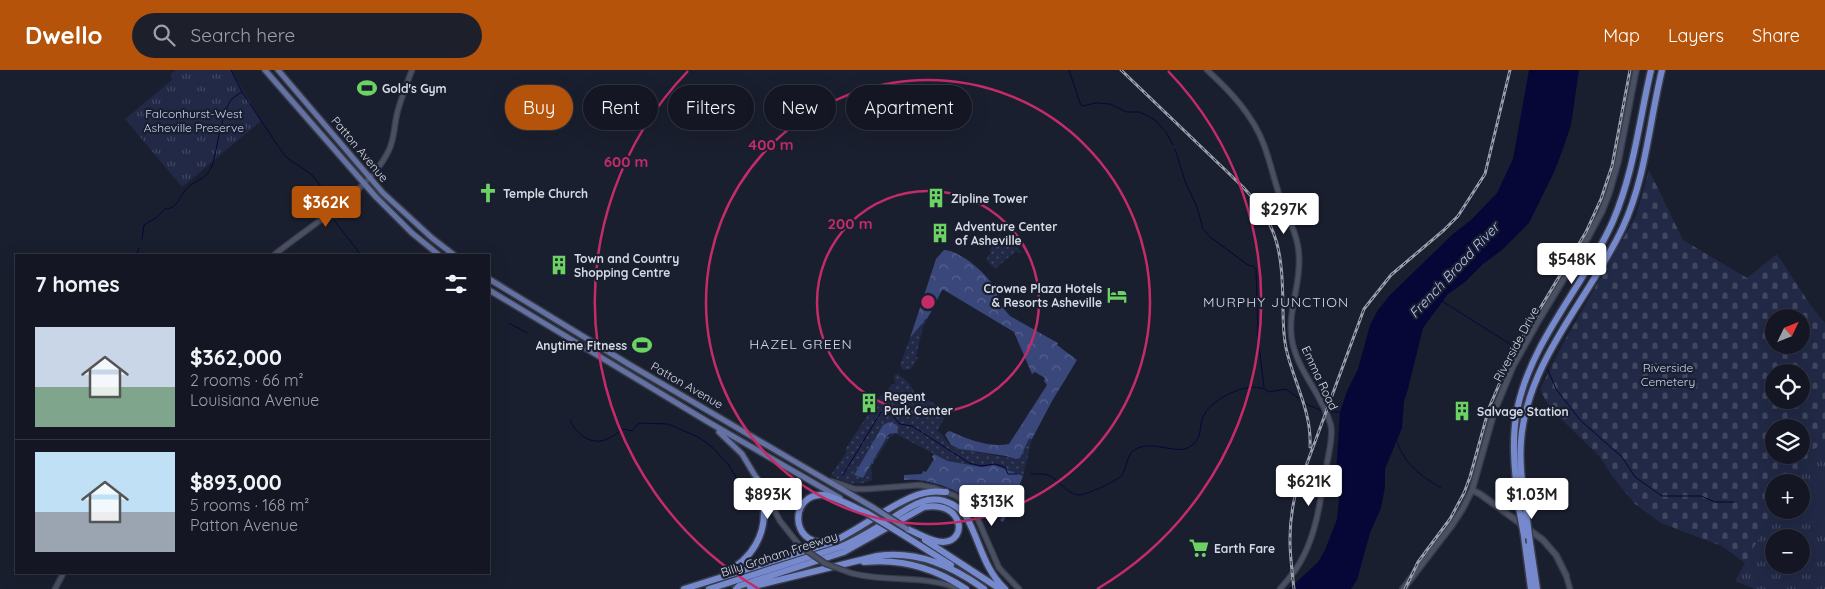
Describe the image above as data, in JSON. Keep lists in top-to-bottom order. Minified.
{"streets":{"highway":["Patton Avenue","Billy Graham Freeway"],"main road":["Riverside Drive"],"street":["Emma Road"]},"crossings":[["Patton Avenue","Billy Graham Freeway"]],"districts":["MURPHY JUNCTION","HAZEL GREEN"],"water":["French Broad River"],"parks":["Falconhurst-West Asheville Preserve","Riverside Cemetery"],"places":{"sports":["Gold's Gym","Anytime Fitness"],"church":["Temple Church"],"building":["Zipline Tower","Adventure Center of Asheville","Town and Country Shopping Centre","Regent Park Center","Salvage Station"],"hotel":["Crowne Plaza Hotels & Resorts Asheville"],"supermarket":["Earth Fare"]},"north":"top right","page":{"header":"Dwello","search":"Search here","nav":["Map","Layers","Share"],"chip":["Buy","Rent","Filters","New","Apartment"],"price":["$362K","$297K","$548K","$621K","$893K","$1.03M","$313K"],"heading":"7 homes","map_buttons":["+","−"],"list":[{"name":"$362,000","note":"2 rooms · 66 m² · Louisiana Avenue"},{"name":"$893,000","note":"5 rooms · 168 m² · Patton Avenue"}]},"rings":["400 m","600 m","200 m"]}
